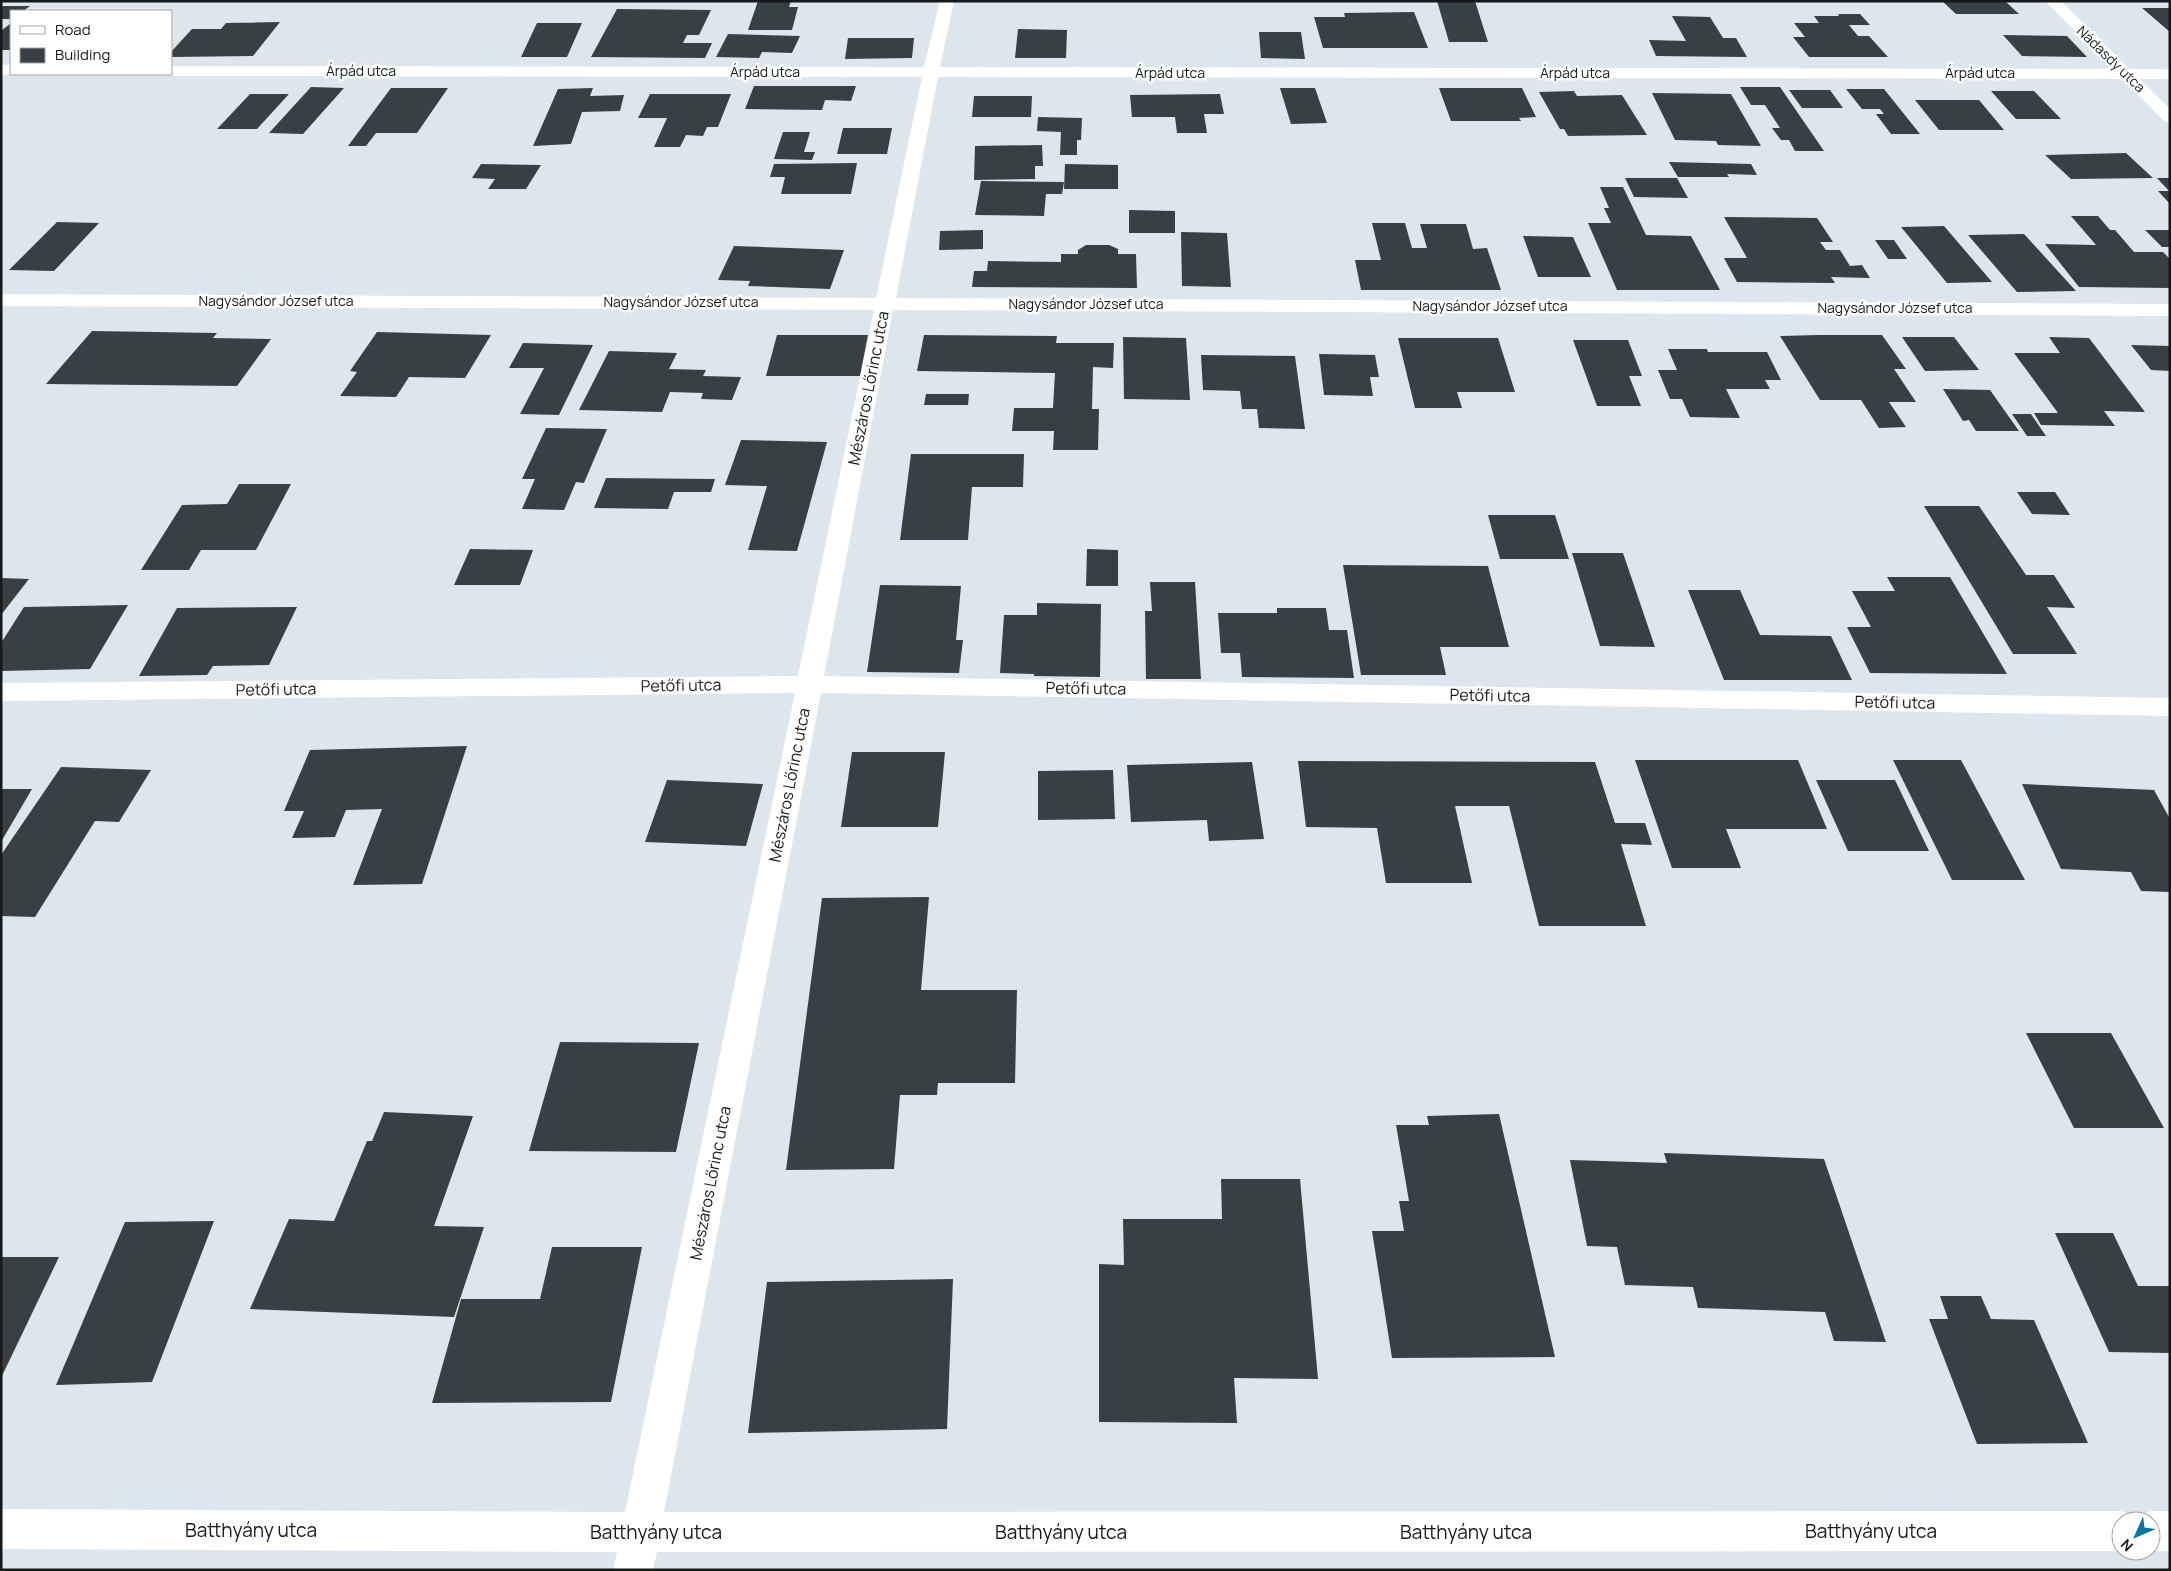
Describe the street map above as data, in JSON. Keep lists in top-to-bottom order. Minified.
{"streets":{"street":["Nádasdy utca","Árpád utca","Nagysándor József utca","Mészáros Lőrinc utca","Petőfi utca","Batthyány utca"]},"crossings":[["Nádasdy utca","Árpád utca"],["Árpád utca","Mészáros Lőrinc utca"],["Nagysándor József utca","Mészáros Lőrinc utca"],["Mészáros Lőrinc utca","Petőfi utca"],["Mészáros Lőrinc utca","Batthyány utca"]],"legend":["Road","Building"],"north":"bottom left"}
